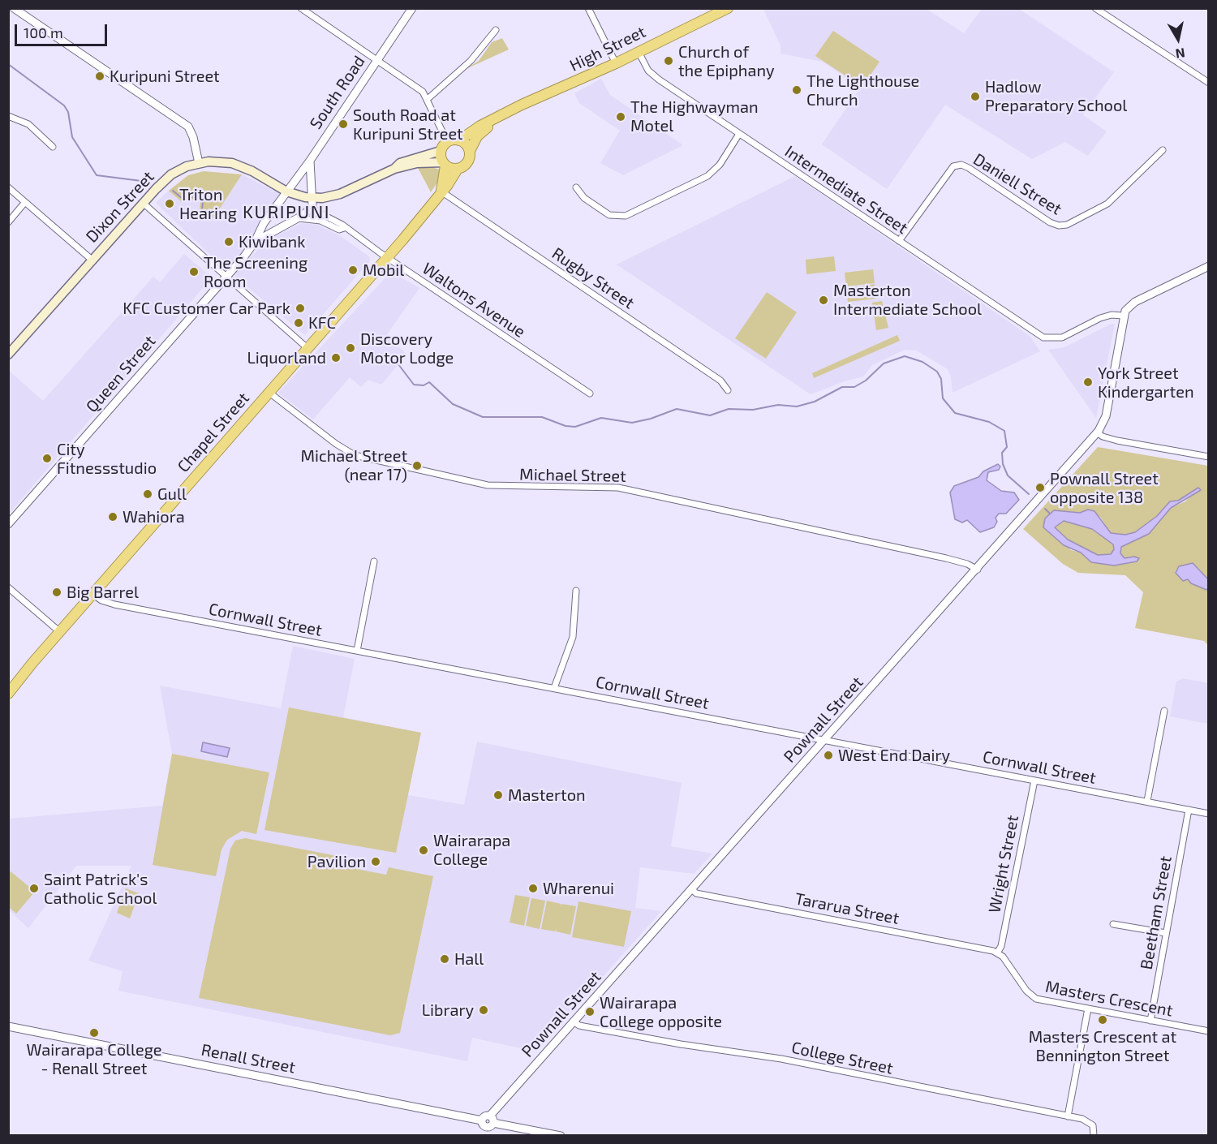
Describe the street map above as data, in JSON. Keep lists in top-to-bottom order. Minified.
{"streets":{"highway":["High Street","Chapel Street"],"main road":["Dixon Street"],"street":["South Road","Daniell Street","Intermediate Street","Rugby Street","Waltons Avenue","Queen Street","Michael Street","Cornwall Street","Pownall Street","Wright Street","Tararua Street","Beetham Street","Masters Crescent","College Street","Renall Street"]},"crossings":[["High Street","Intermediate Street"],["High Street","Chapel Street"],["South Road","Dixon Street"],["South Road","Queen Street"],["Daniell Street","Intermediate Street"],["Intermediate Street","Pownall Street"],["Dixon Street","Queen Street"],["Rugby Street","Chapel Street"],["Waltons Avenue","Queen Street"],["Waltons Avenue","Chapel Street"],["Chapel Street","Michael Street"],["Chapel Street","Cornwall Street"],["Michael Street","Pownall Street"],["Cornwall Street","Pownall Street"],["Cornwall Street","Wright Street"],["Cornwall Street","Beetham Street"],["Pownall Street","Tararua Street"],["Pownall Street","College Street"],["Wright Street","Tararua Street"],["Wright Street","Masters Crescent"],["Tararua Street","Masters Crescent"],["Beetham Street","Masters Crescent"]],"districts":["KURIPUNI"],"places":["Church of the Epiphany","Kuripuni Street","The Lighthouse Church","Hadlow Preparatory School","The Highwayman Motel","South Road at Kuripuni Street","Triton Hearing","Kiwibank","Mobil","The Screening Room","Masterton Intermediate School","KFC Customer Car Park","KFC","Discovery Motor Lodge","Liquorland","York Street Kindergarten","City Fitnessstudio","Michael Street (near 17)","Pownall Street opposite 138","Gull","Wahiora","Big Barrel","West End Dairy","Masterton","Wairarapa College","Pavilion","Saint Patrick's Catholic School","Wharenui","Hall","Library","Wairarapa College opposite","Masters Crescent at Bennington Street","Wairarapa College - Renall Street"],"scale_bar":"100 m","north":"bottom"}
